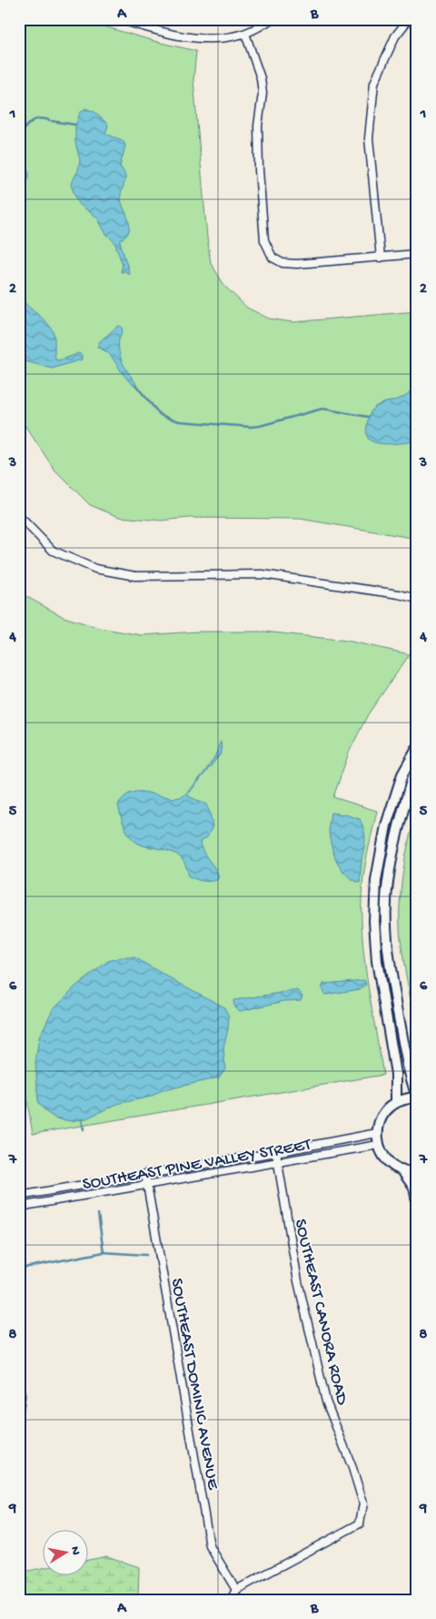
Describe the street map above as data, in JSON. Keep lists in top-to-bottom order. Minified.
{"streets":{"street":["SOUTHEAST PINE VALLEY STREET","SOUTHEAST CANORA ROAD","SOUTHEAST DOMINIC AVENUE"]},"crossings":[["SOUTHEAST PINE VALLEY STREET","SOUTHEAST CANORA ROAD"],["SOUTHEAST PINE VALLEY STREET","SOUTHEAST DOMINIC AVENUE"],["SOUTHEAST CANORA ROAD","SOUTHEAST DOMINIC AVENUE"]],"north":"right","grid":{"columns":["A","B"],"rows":["1","2","3","4","5","6","7","8","9"]}}
